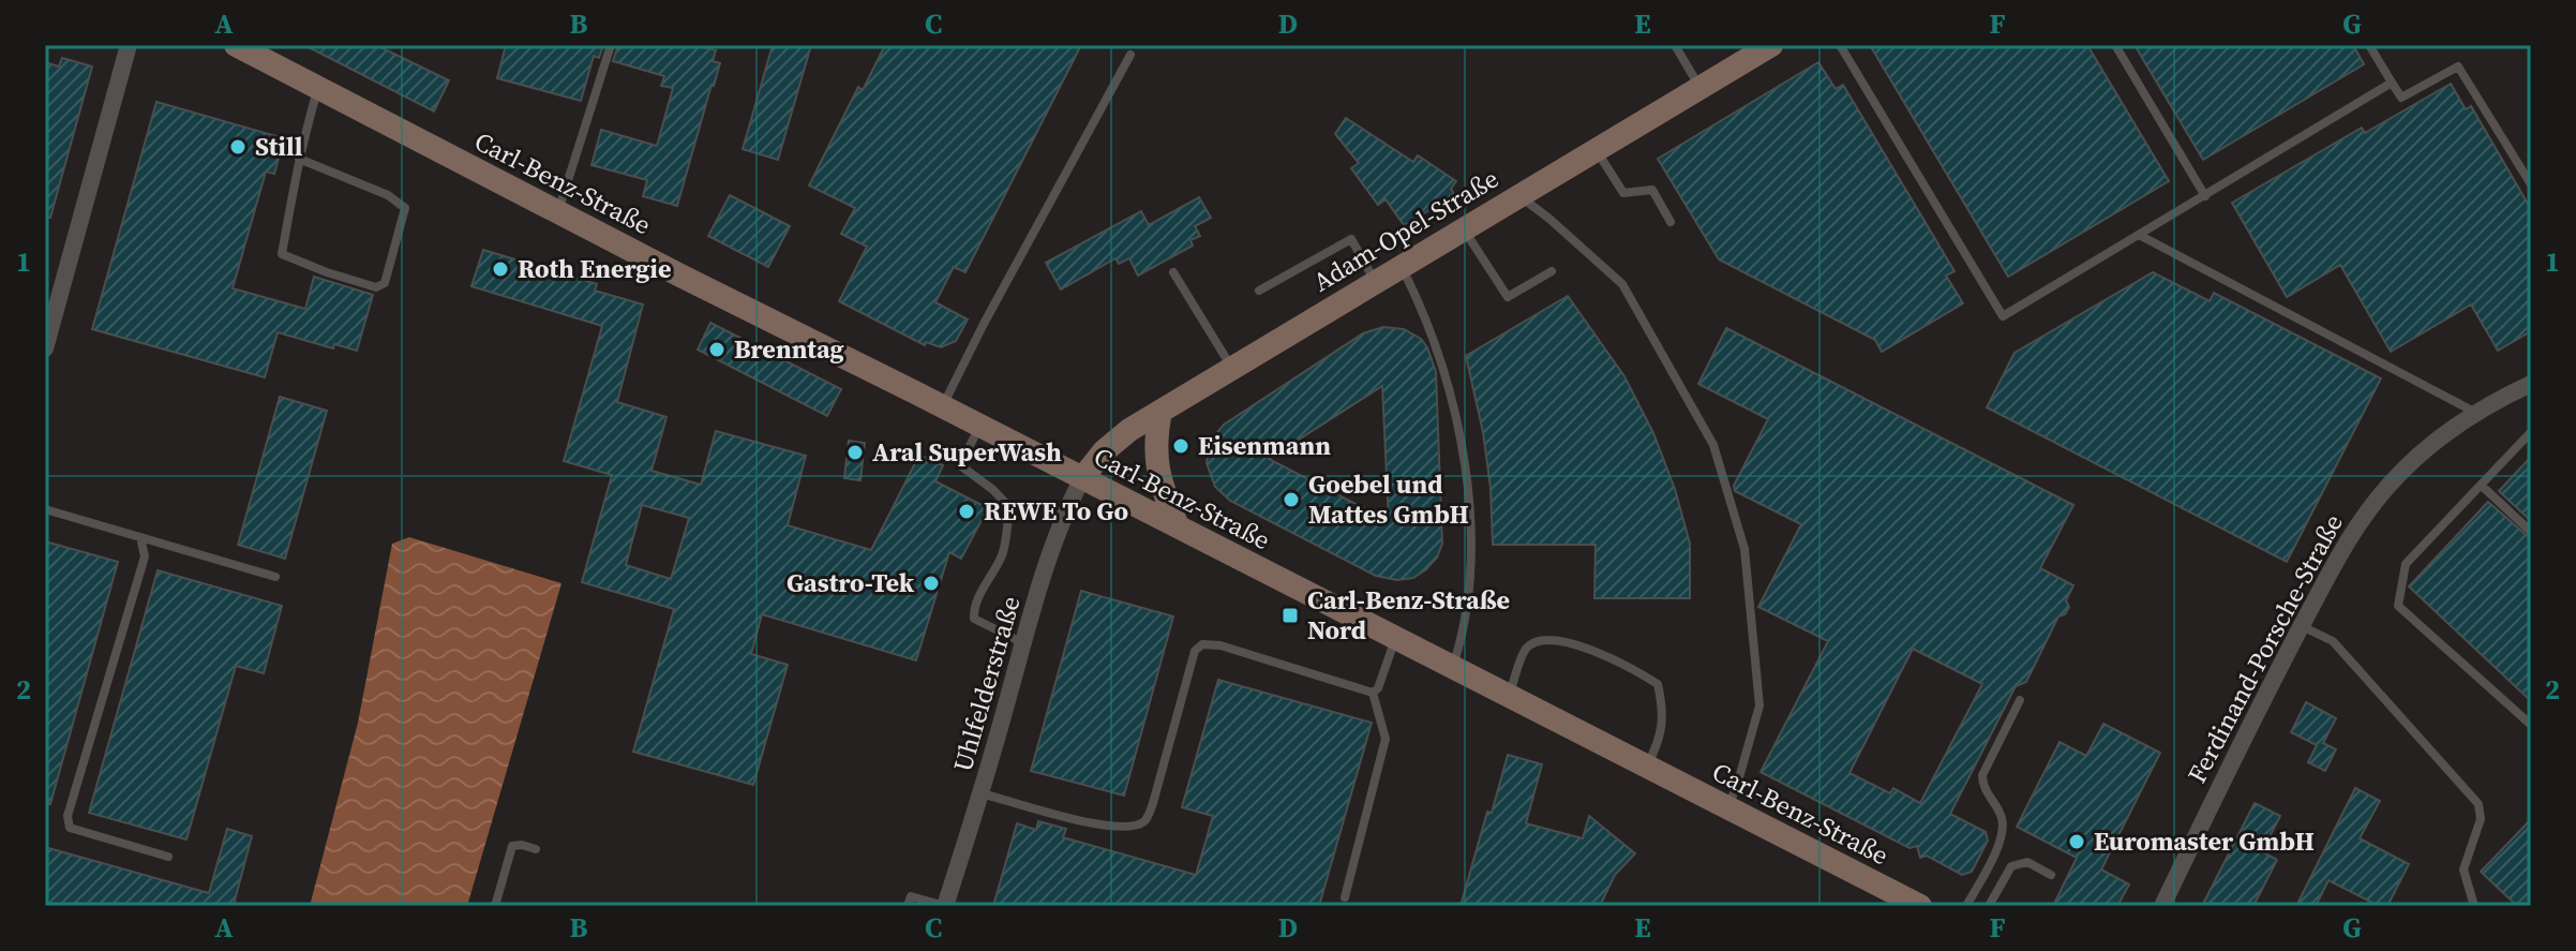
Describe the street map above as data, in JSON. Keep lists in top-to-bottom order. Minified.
{"streets":{"main road":["Carl-Benz-Straße","Adam-Opel-Straße"],"street":["Ferdinand-Porsche-Straße","Uhlfelderstraße"]},"crossings":[["Carl-Benz-Straße","Adam-Opel-Straße"],["Carl-Benz-Straße","Uhlfelderstraße"],["Adam-Opel-Straße","Uhlfelderstraße"]],"places":{"other":["Still","Roth Energie","Brenntag","Eisenmann","Aral SuperWash","Goebel und Mattes GmbH","REWE To Go","Gastro-Tek","Euromaster GmbH"],"transit":["Carl-Benz-Straße Nord"]},"grid":{"columns":["A","B","C","D","E","F","G"],"rows":["1","2"]}}
